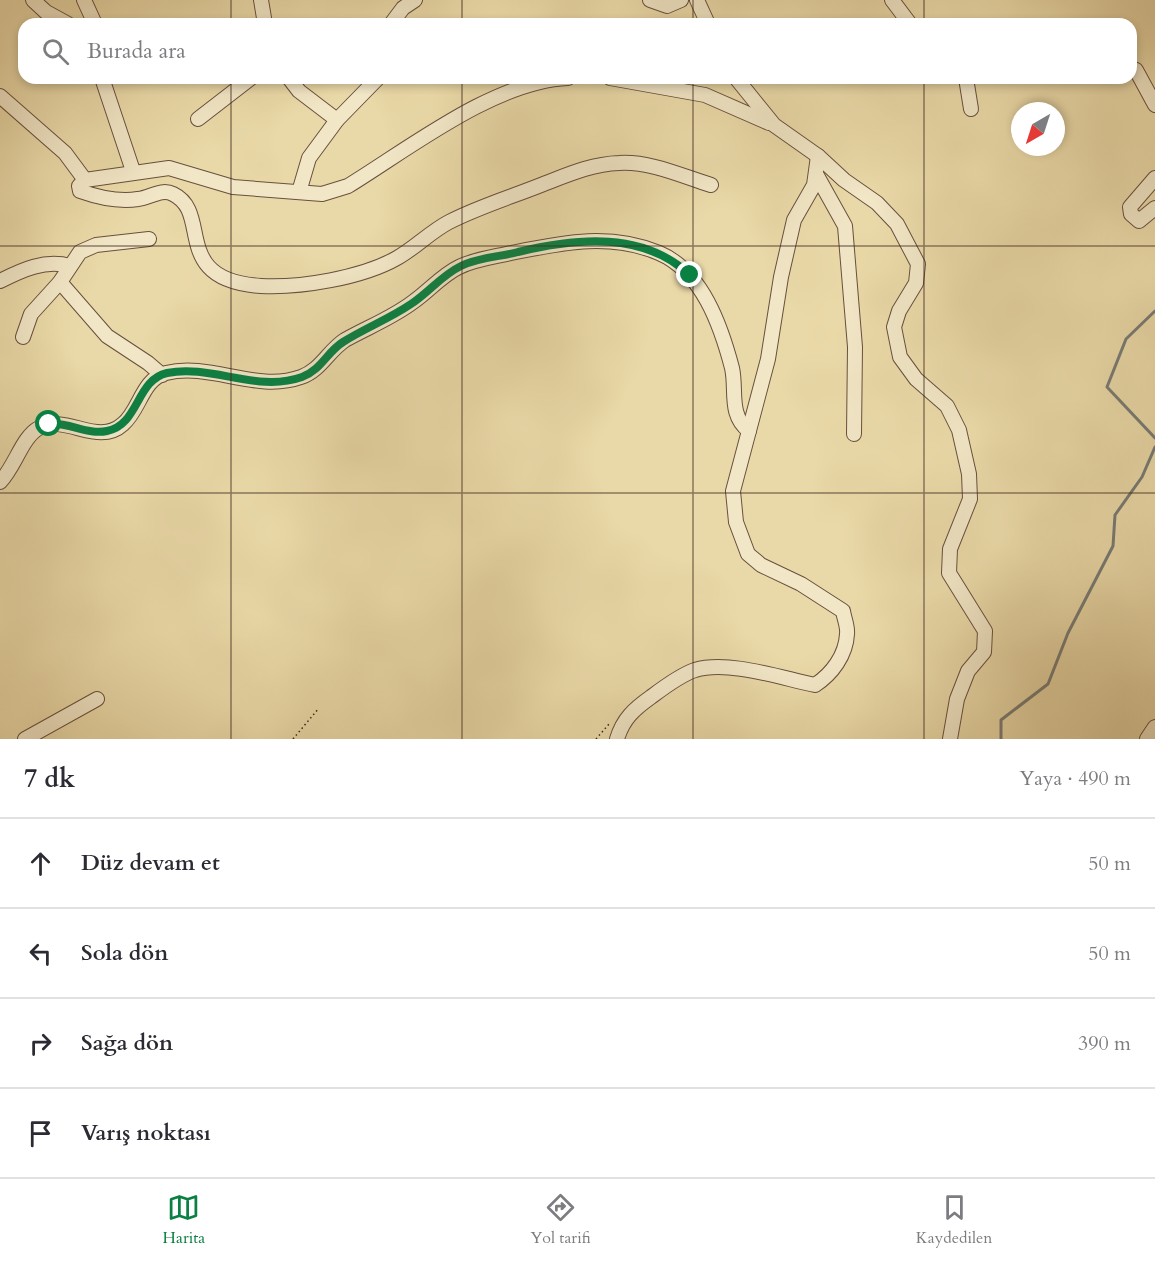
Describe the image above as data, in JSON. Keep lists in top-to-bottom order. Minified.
{"north":"bottom left","page":{"search":"Burada ara","heading":["7 dk","Yaya · 490 m"],"list":[["Düz devam et","50 m"],["Sola dön","50 m"],["Sağa dön","390 m"],"Varış noktası"],"nav":["Harita","Yol tarifi","Kaydedilen"]}}
